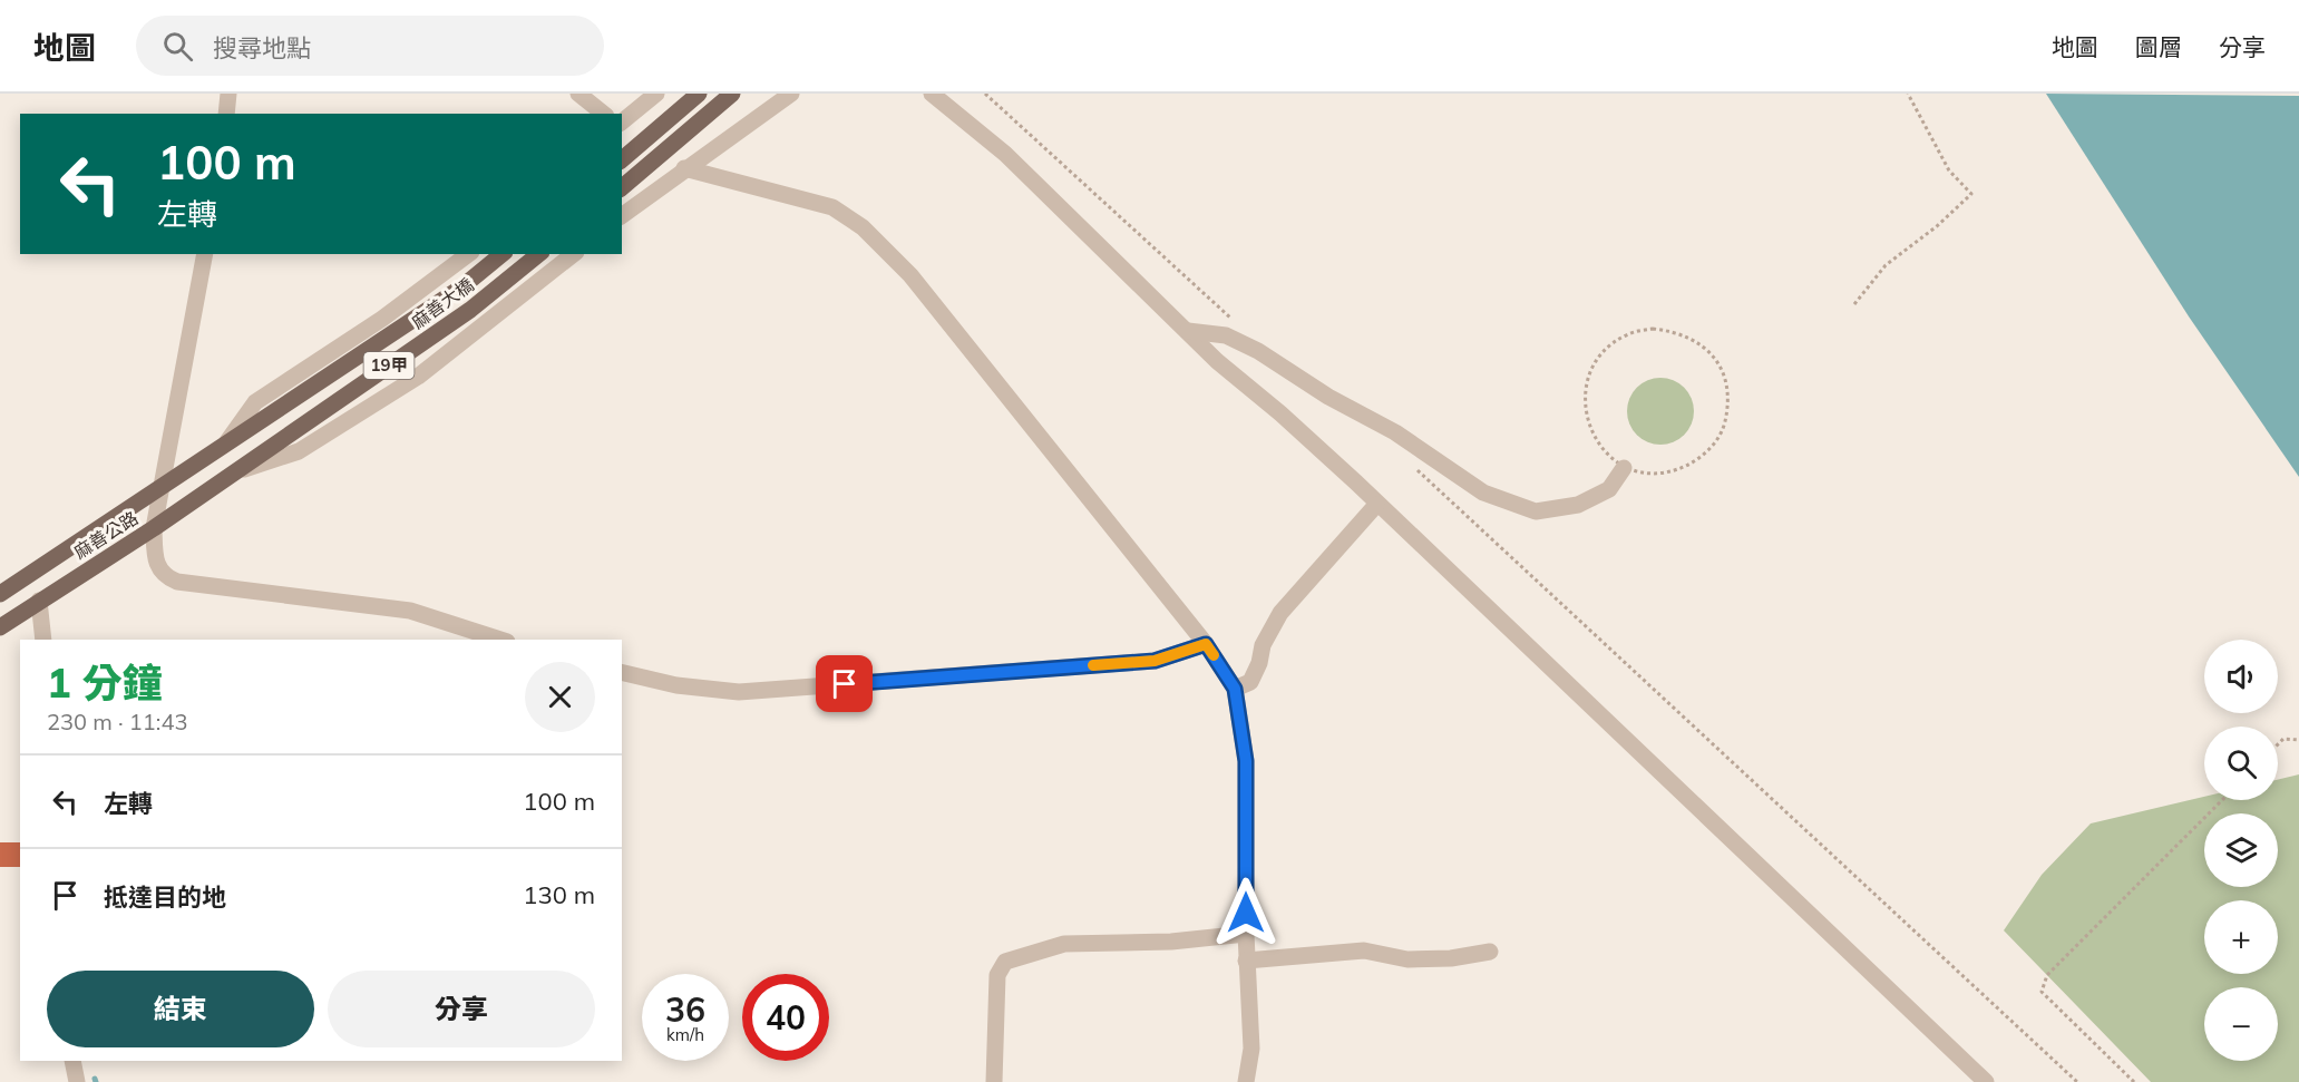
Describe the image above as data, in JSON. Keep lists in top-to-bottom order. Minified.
{"streets":{"main road":["麻善大橋","19甲","麻善公路"]},"crossings":[["麻善大橋","麻善公路"]],"page":{"header":"地圖","search":"搜尋地點","nav":["地圖","圖層","分享"],"turn":["100 m","左轉"],"map_buttons":["+","−"],"heading":["1 分鐘","230 m · 11:43"],"list":[{"name":"左轉","value":"100 m"},{"name":"抵達目的地","value":"130 m"}],"buttons":["結束","分享"],"speed":"36 km/h","limit":"40"}}
